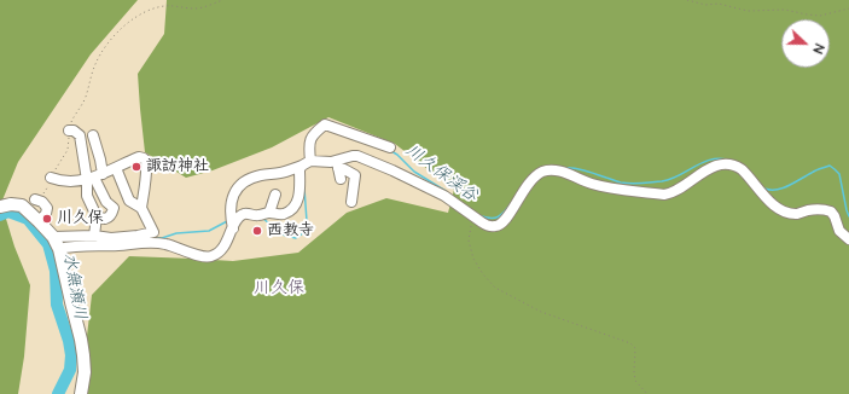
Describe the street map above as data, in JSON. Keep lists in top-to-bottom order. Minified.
{"districts":["川久保"],"water":["川久保渓谷","水無瀬川"],"places":["諏訪神社","川久保","西教寺"],"north":"right"}
